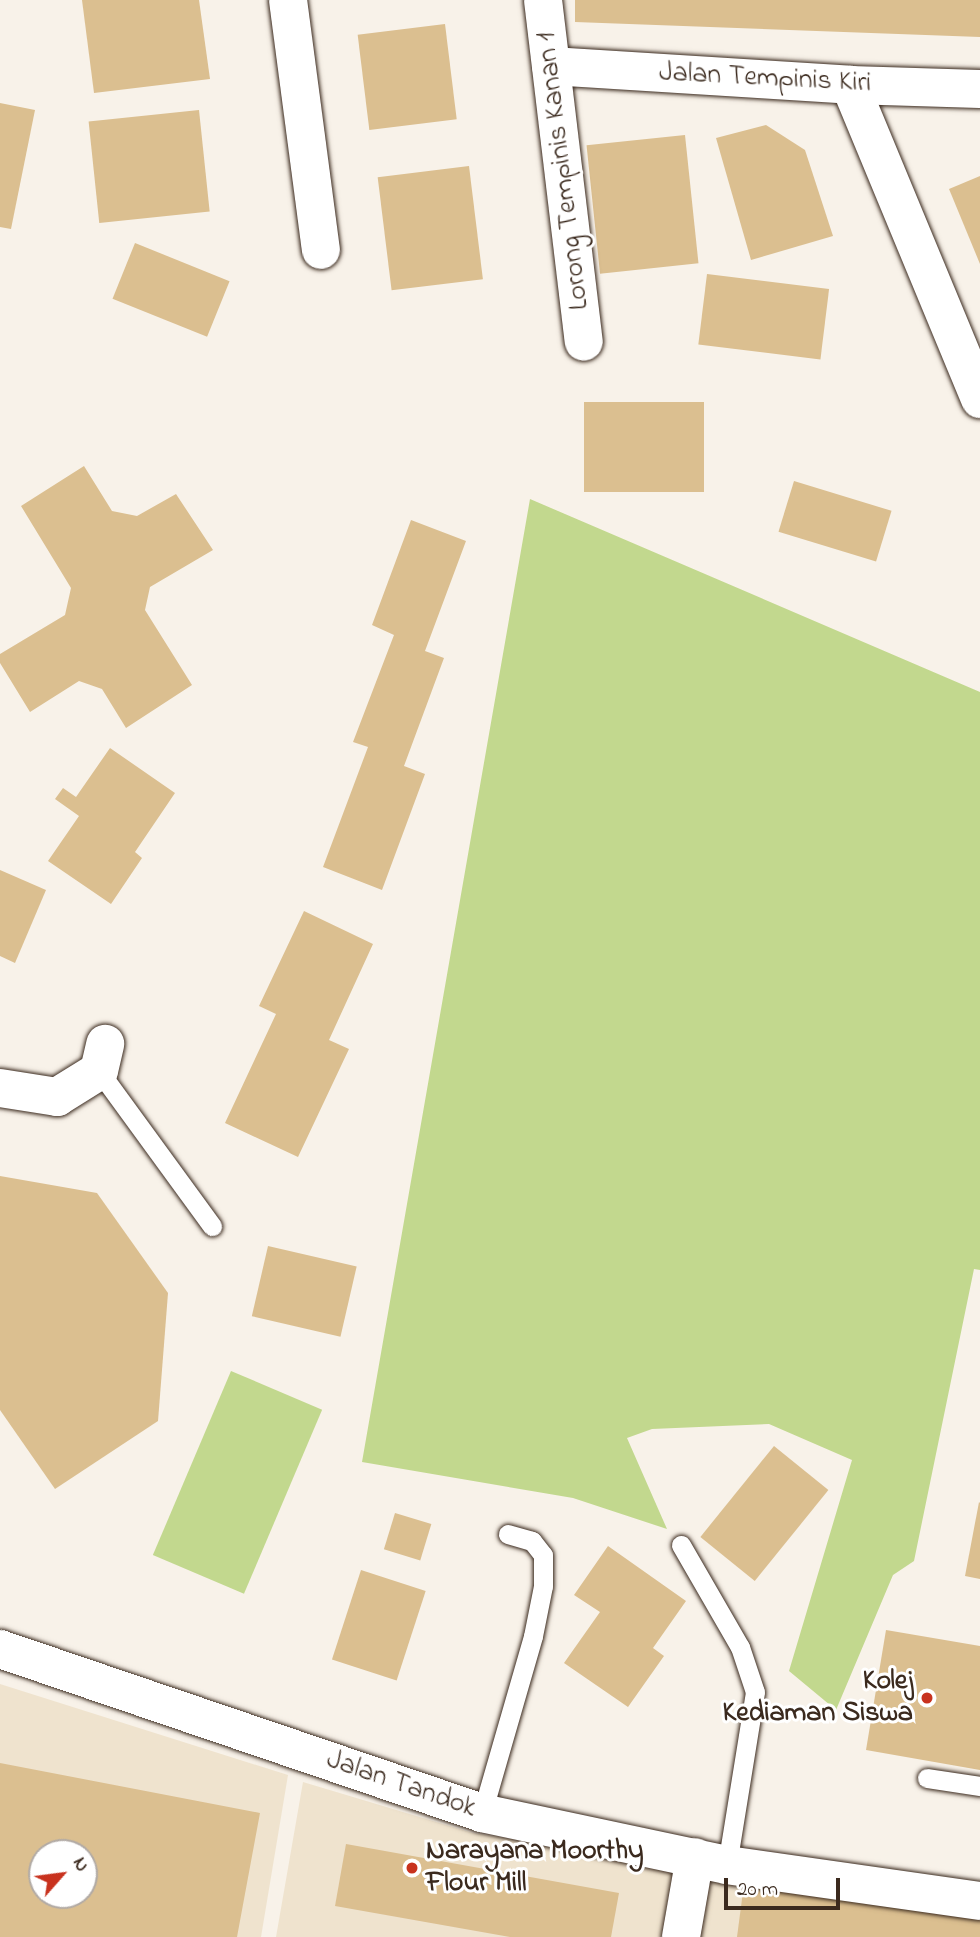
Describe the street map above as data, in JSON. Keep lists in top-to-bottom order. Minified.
{"streets":{"street":["Jalan Tempinis Kiri","Lorong Tempinis Kanan 1","Jalan Tandok"]},"crossings":[["Jalan Tempinis Kiri","Lorong Tempinis Kanan 1"]],"places":["Kolej Kediaman Siswa","Narayana Moorthy Flour Mill"],"scale_bar":"20 m","north":"top right"}
